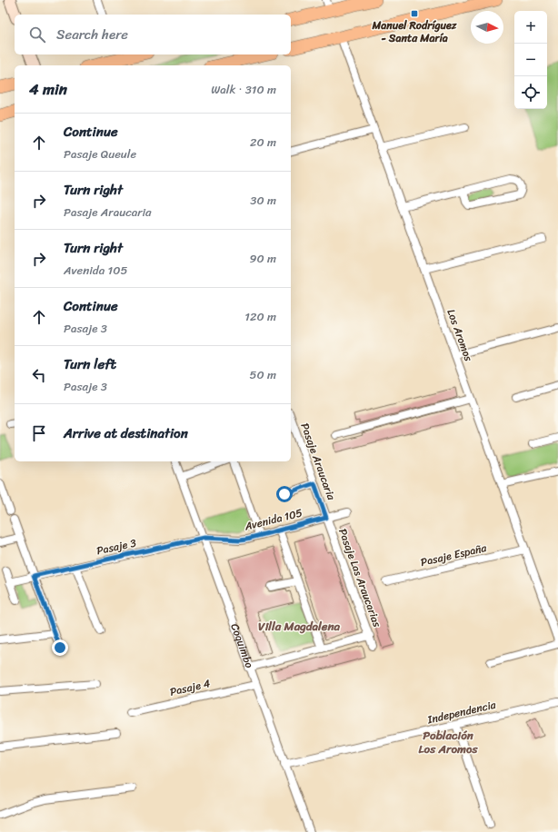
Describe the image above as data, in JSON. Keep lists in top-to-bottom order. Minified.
{"streets":{"street":["Los Aromos","Pasaje Araucaria","Avenida 105","Pasaje 3","Pasaje España","Pasaje Las Araucarias","Coquimbo","Pasaje 4","Independencia"]},"crossings":[["Los Aromos","Pasaje España"],["Pasaje Araucaria","Avenida 105"],["Pasaje Araucaria","Pasaje Las Araucarias"],["Avenida 105","Pasaje 3"],["Avenida 105","Pasaje Las Araucarias"],["Avenida 105","Coquimbo"],["Pasaje 3","Coquimbo"],["Coquimbo","Pasaje 4"],["Coquimbo","Independencia"]],"districts":["Villa Magdalena","Población Los Aromos"],"places":{"transit":["Manuel Rodríguez - Santa María"]},"north":"right","page":{"map_buttons":["+","−"],"search":"Search here","heading":["4 min","Walk · 310 m"],"list":[["Continue","Pasaje Queule","20 m"],["Turn right","Pasaje Araucaria","30 m"],["Turn right","Avenida 105","90 m"],["Continue","Pasaje 3","120 m"],["Turn left","Pasaje 3","50 m"],"Arrive at destination"]}}
